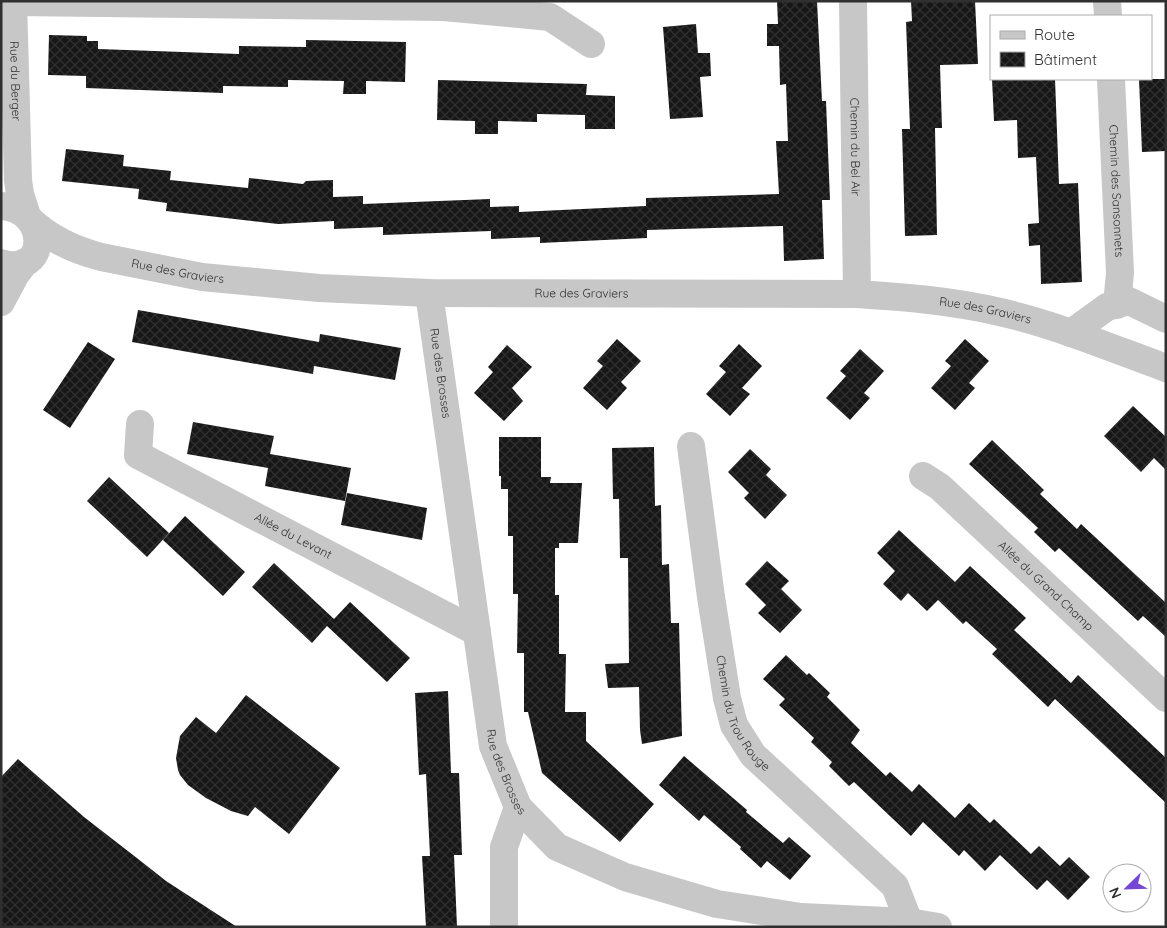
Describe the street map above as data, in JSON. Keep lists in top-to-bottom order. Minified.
{"streets":{"street":["Rue du Berger","Chemin du Bel Air","Chemin des Sansonnets","Rue des Graviers","Rue des Brosses","Allée du Levant","Allée du Grand Champ","Chemin du Trou Rouge"]},"crossings":[["Rue du Berger","Rue des Graviers"],["Chemin du Bel Air","Rue des Graviers"],["Rue des Graviers","Rue des Brosses"],["Rue des Brosses","Allée du Levant"],["Rue des Brosses","Chemin du Trou Rouge"]],"legend":["Route","Bâtiment"],"north":"bottom left"}
